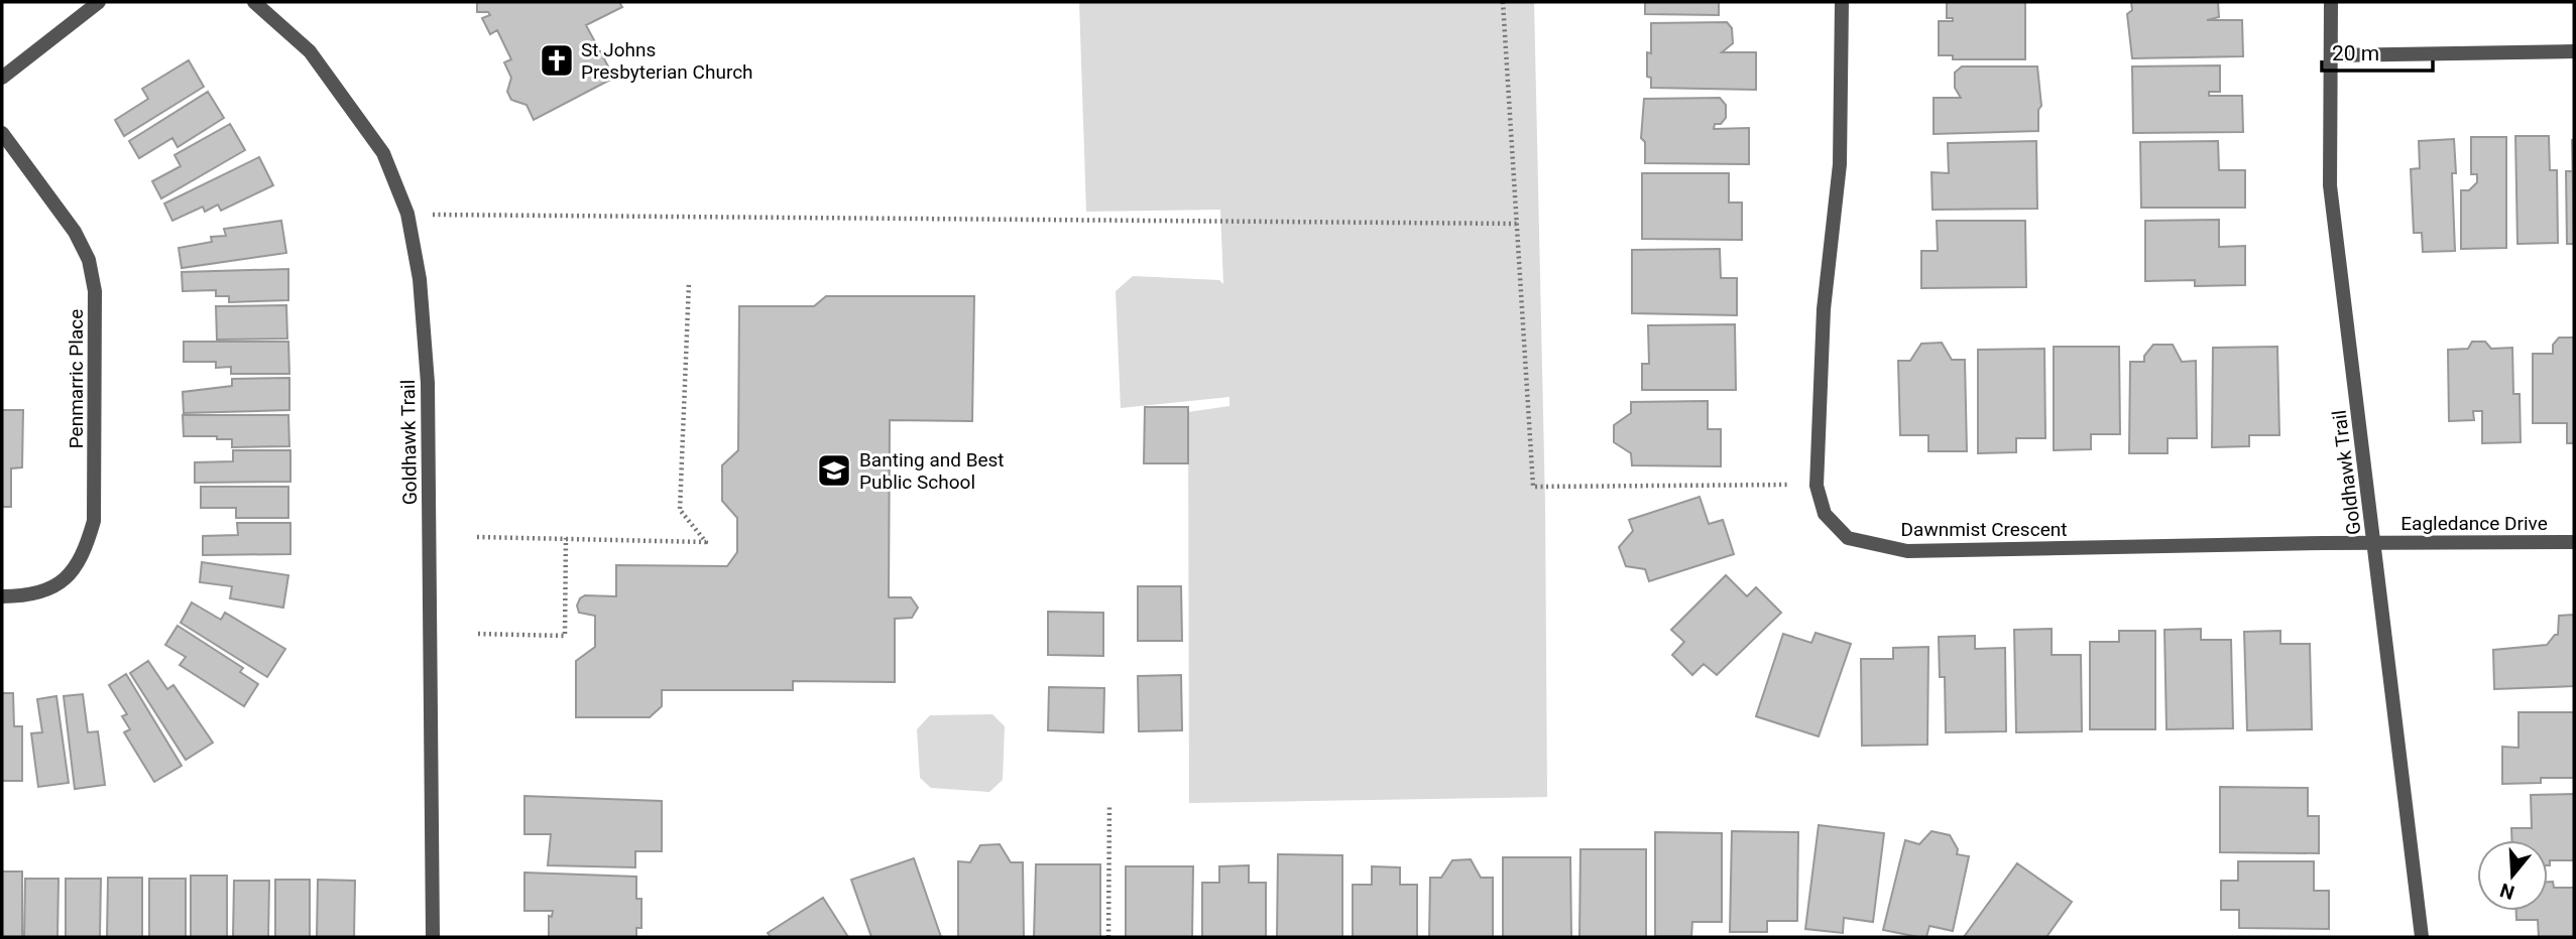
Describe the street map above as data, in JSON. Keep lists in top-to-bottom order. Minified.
{"streets":{"street":["Penmarric Place","Goldhawk Trail","Eagledance Drive","Dawnmist Crescent"]},"crossings":[["Goldhawk Trail","Eagledance Drive"],["Goldhawk Trail","Dawnmist Crescent"],["Eagledance Drive","Dawnmist Crescent"]],"places":{"church":["St Johns Presbyterian Church"],"school or university":["Banting and Best Public School"]},"scale_bar":"20 m","north":"bottom"}
